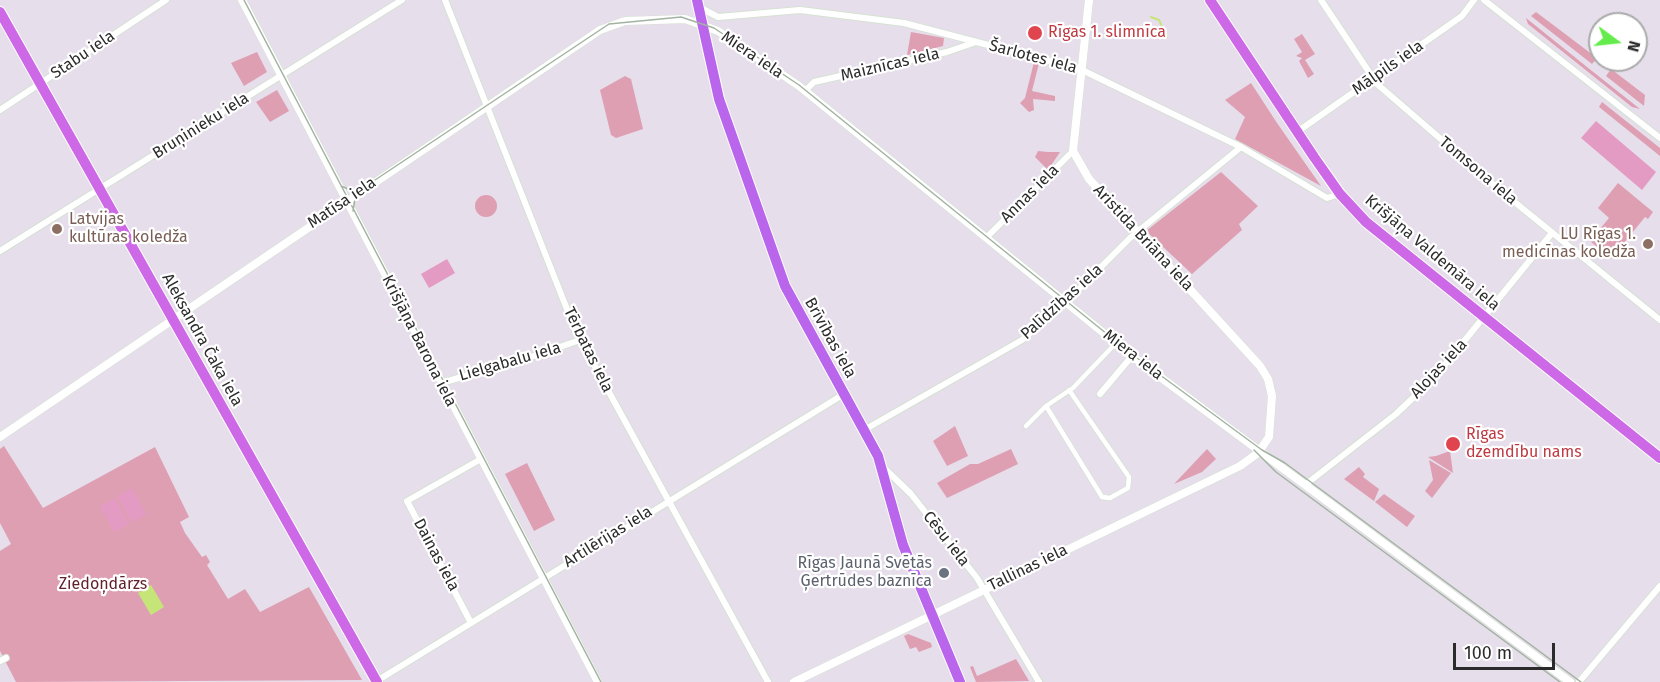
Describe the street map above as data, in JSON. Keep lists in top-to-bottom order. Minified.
{"streets":{"highway":["Brīvības iela"],"main road":["Krišjāņa Valdemāra iela","Aleksandra Čaka iela"],"street":["Stabu iela","Miera iela","Šarlotes iela","Maiznīcas iela","Mālpils iela","Bruņinieku iela","Tomsona iela","Annas iela","Matīsa iela","Aristida Briāna iela","Palīdzības iela","Krišjāņa Barona iela","Tērbatas iela","Lielgabalu iela","Alojas iela","Artilērijas iela","Cēsu iela","Dainas iela","Tallinas iela"]},"crossings":[["Stabu iela","Aleksandra Čaka iela"],["Miera iela","Maiznīcas iela"],["Miera iela","Annas iela"],["Miera iela","Matīsa iela"],["Miera iela","Aristida Briāna iela"],["Miera iela","Palīdzības iela"],["Miera iela","Brīvības iela"],["Miera iela","Alojas iela"],["Miera iela","Tallinas iela"],["Šarlotes iela","Maiznīcas iela"],["Šarlotes iela","Krišjāņa Valdemāra iela"],["Šarlotes iela","Palīdzības iela"],["Šarlotes iela","Brīvības iela"],["Mālpils iela","Tomsona iela"],["Mālpils iela","Krišjāņa Valdemāra iela"],["Bruņinieku iela","Aleksandra Čaka iela"],["Bruņinieku iela","Krišjāņa Barona iela"],["Tomsona iela","Alojas iela"],["Annas iela","Aristida Briāna iela"],["Matīsa iela","Brīvības iela"],["Matīsa iela","Aleksandra Čaka iela"],["Matīsa iela","Krišjāņa Barona iela"],["Matīsa iela","Tērbatas iela"],["Aristida Briāna iela","Palīdzības iela"],["Aristida Briāna iela","Tallinas iela"],["Krišjāņa Valdemāra iela","Alojas iela"],["Palīdzības iela","Brīvības iela"],["Brīvības iela","Artilērijas iela"],["Brīvības iela","Cēsu iela"],["Brīvības iela","Tallinas iela"],["Aleksandra Čaka iela","Artilērijas iela"],["Krišjāņa Barona iela","Lielgabalu iela"],["Krišjāņa Barona iela","Artilērijas iela"],["Krišjāņa Barona iela","Dainas iela"],["Tērbatas iela","Lielgabalu iela"],["Tērbatas iela","Artilērijas iela"],["Artilērijas iela","Dainas iela"],["Cēsu iela","Tallinas iela"]],"parks":["Ziedoņdārzs"],"places":["Rīgas 1. slimnīca","Latvijas kultūras koledža","LU Rīgas 1. medicīnas koledža","Rīgas dzemdību nams","Rīgas Jaunā Svētās Ģertrūdes baznīca"],"scale_bar":"100 m","north":"right"}
